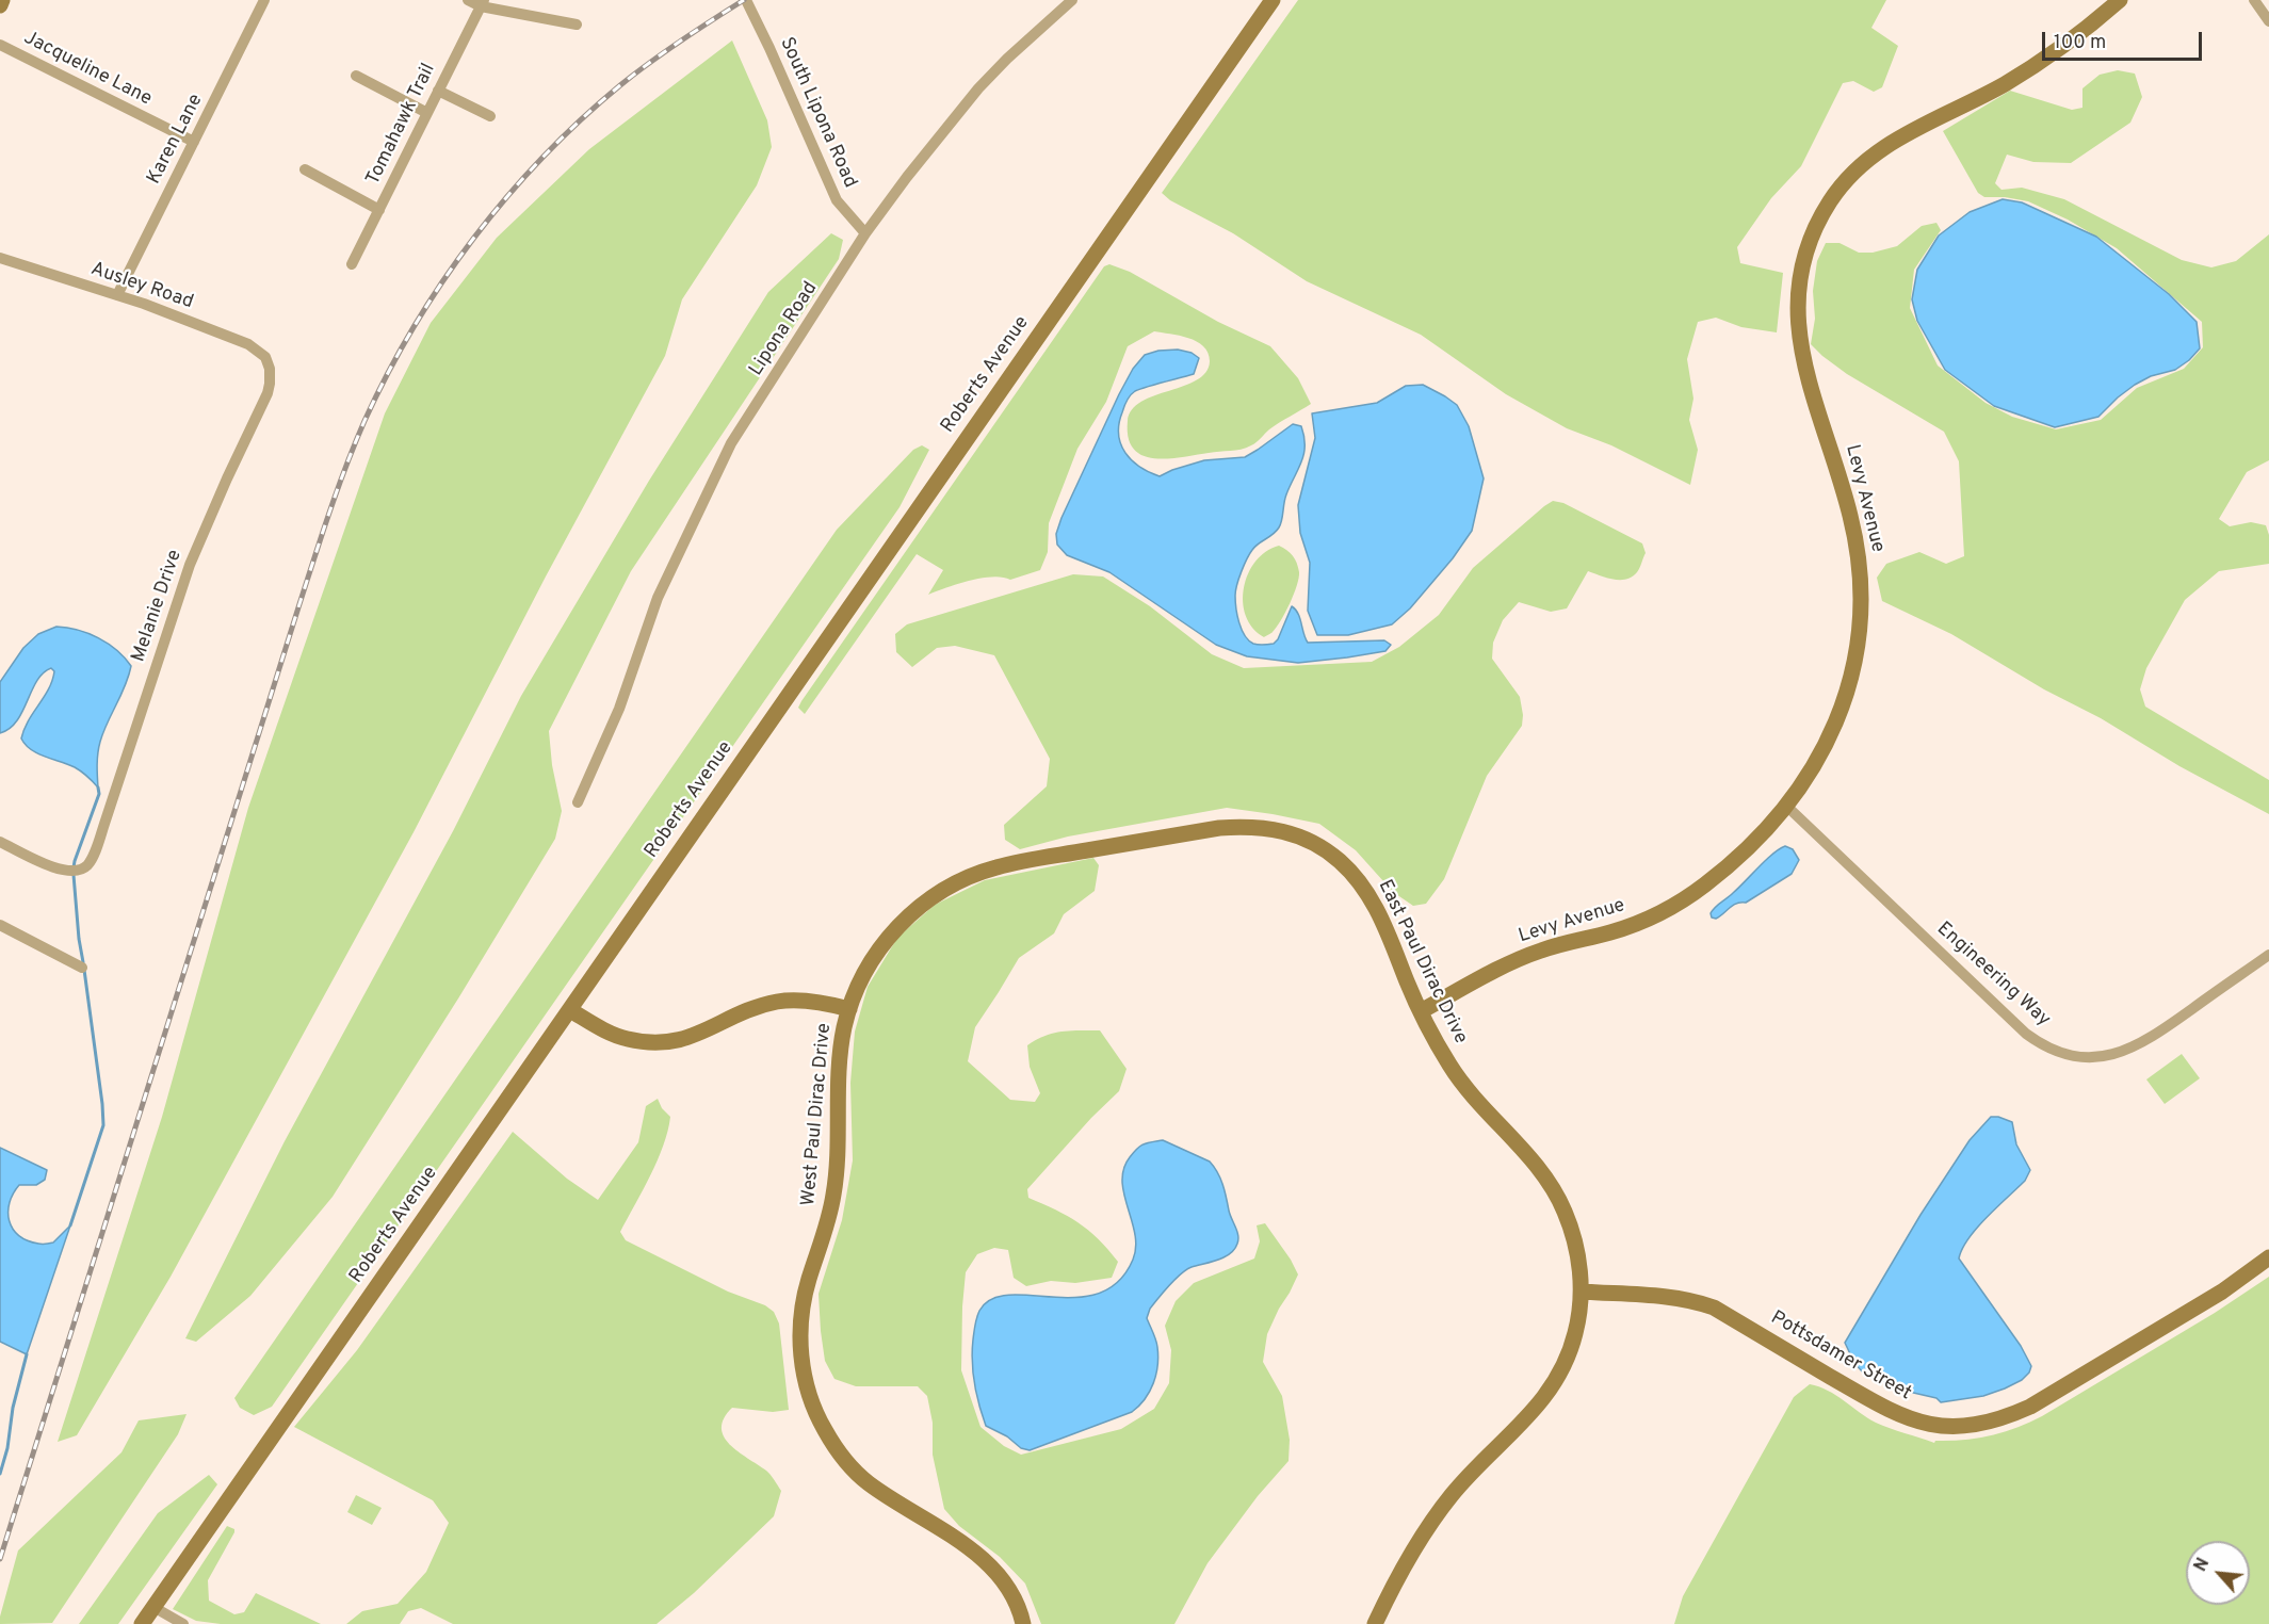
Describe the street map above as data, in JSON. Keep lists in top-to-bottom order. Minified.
{"streets":{"street":["Jacqueline Lane","South Lipona Road","Tomahawk Trail","Karen Lane","Ausley Road","Lipona Road","Roberts Avenue","Levy Avenue","Melanie Drive","East Paul Dirac Drive","Engineering Way","West Paul Dirac Drive","Pottsdamer Street"]},"crossings":[["Jacqueline Lane","Karen Lane"],["South Lipona Road","Lipona Road"],["Karen Lane","Ausley Road"],["Ausley Road","Melanie Drive"],["Levy Avenue","East Paul Dirac Drive"],["Levy Avenue","Engineering Way"],["East Paul Dirac Drive","West Paul Dirac Drive"],["East Paul Dirac Drive","Pottsdamer Street"]],"scale_bar":"100 m","north":"top left"}
